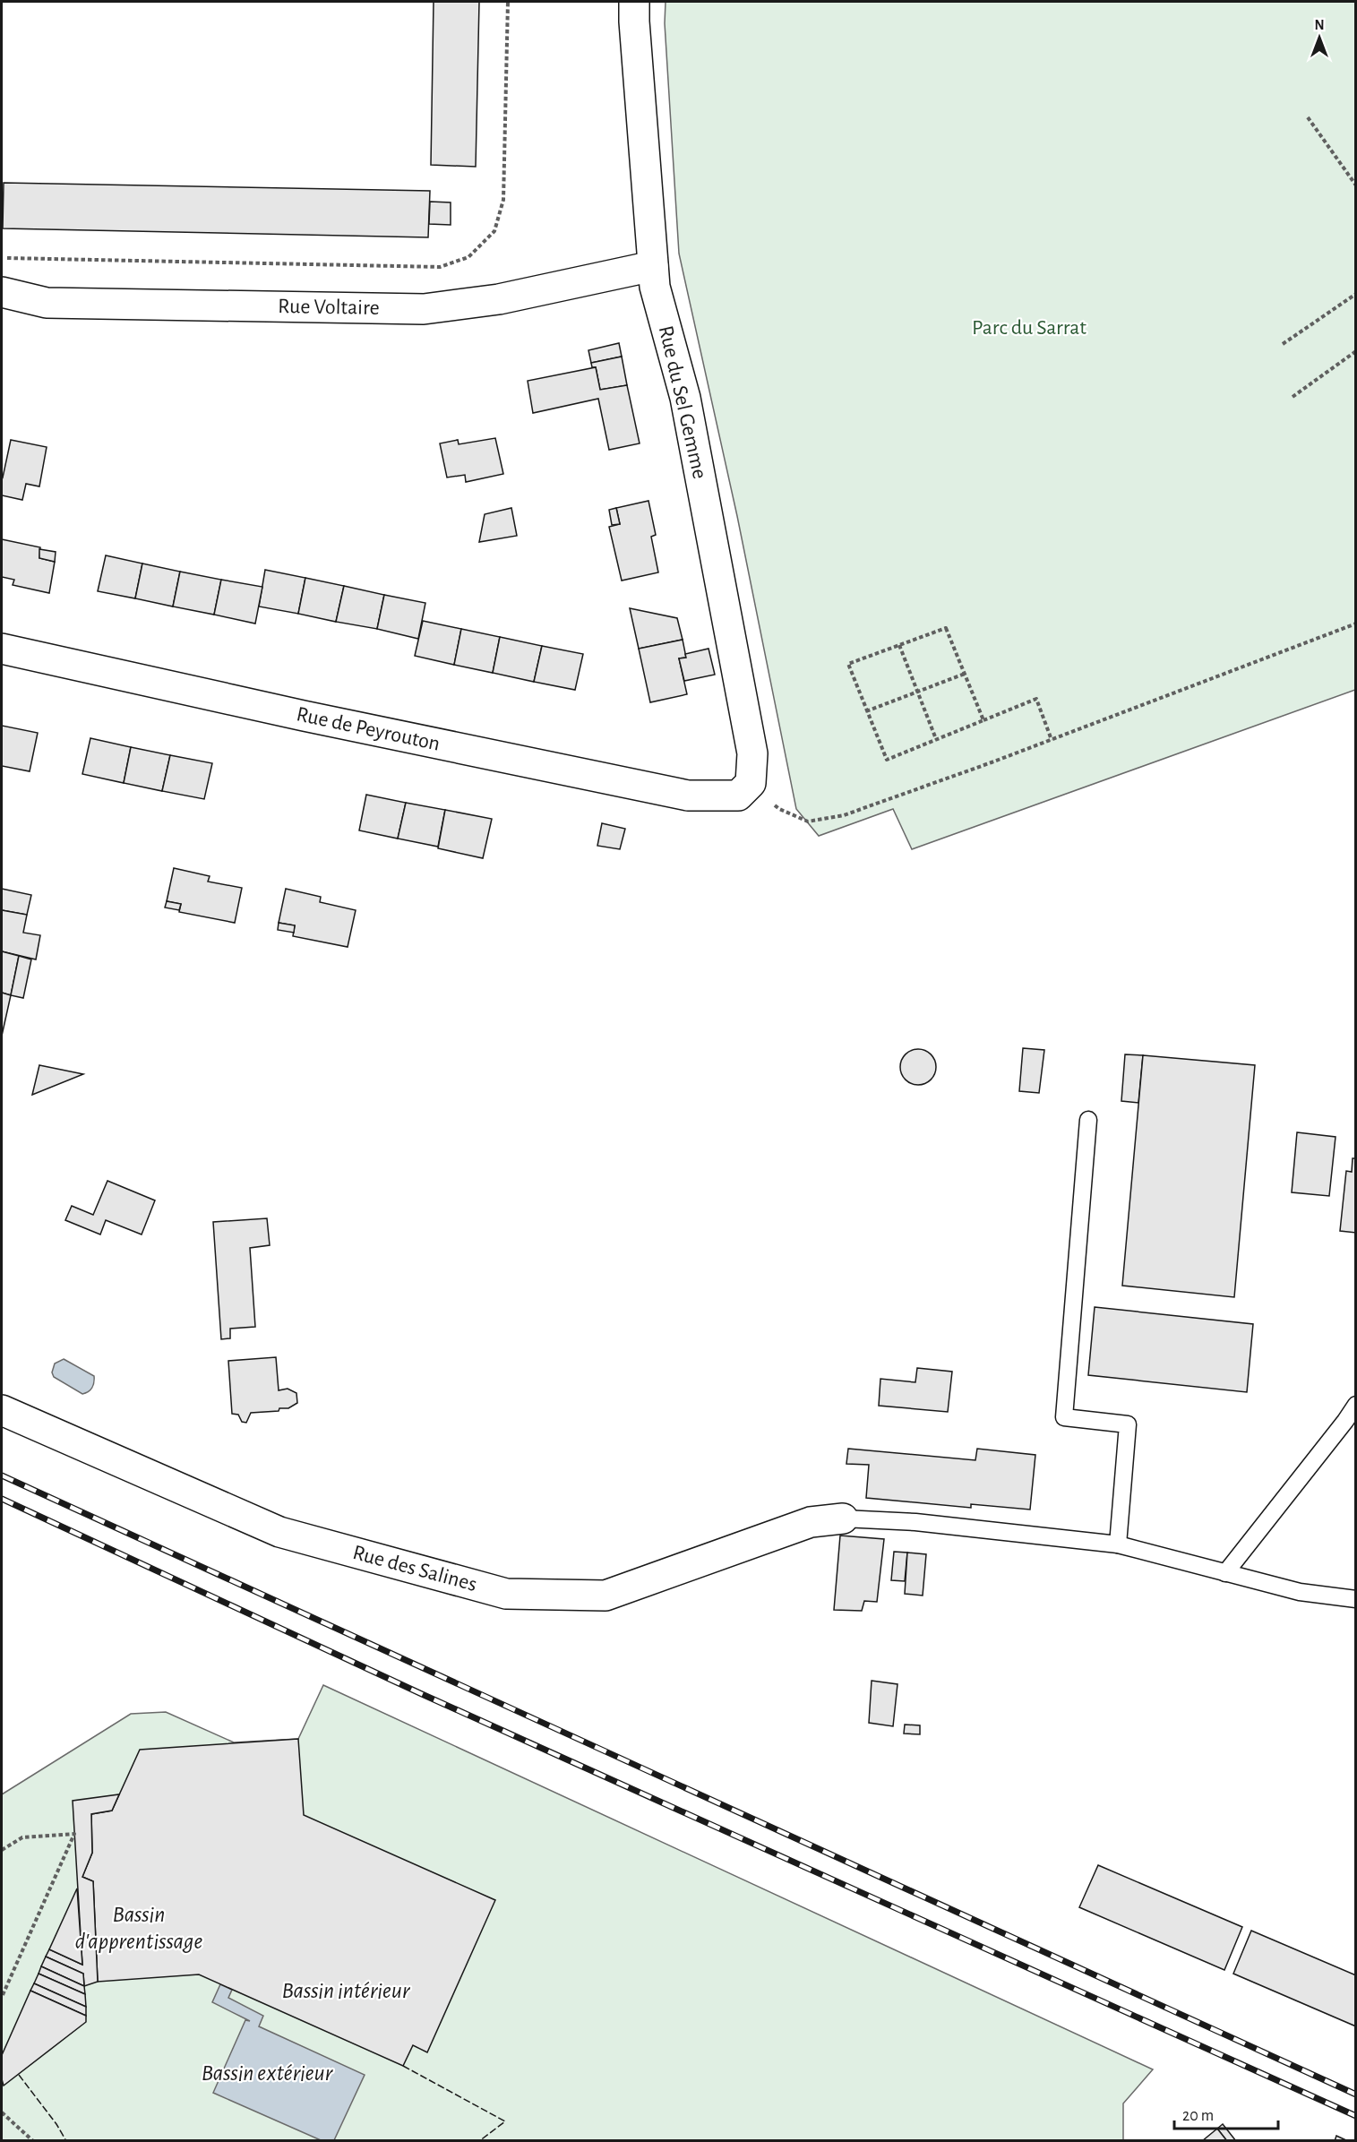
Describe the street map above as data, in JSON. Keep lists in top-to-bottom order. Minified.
{"streets":{"street":["Rue Voltaire","Rue du Sel Gemme","Rue de Peyrouton","Rue des Salines"]},"crossings":[["Rue Voltaire","Rue du Sel Gemme"],["Rue du Sel Gemme","Rue de Peyrouton"]],"water":["Bassin d'apprentissage","Bassin intérieur","Bassin extérieur"],"parks":["Parc du Sarrat"],"scale_bar":"20 m","north":"top"}
